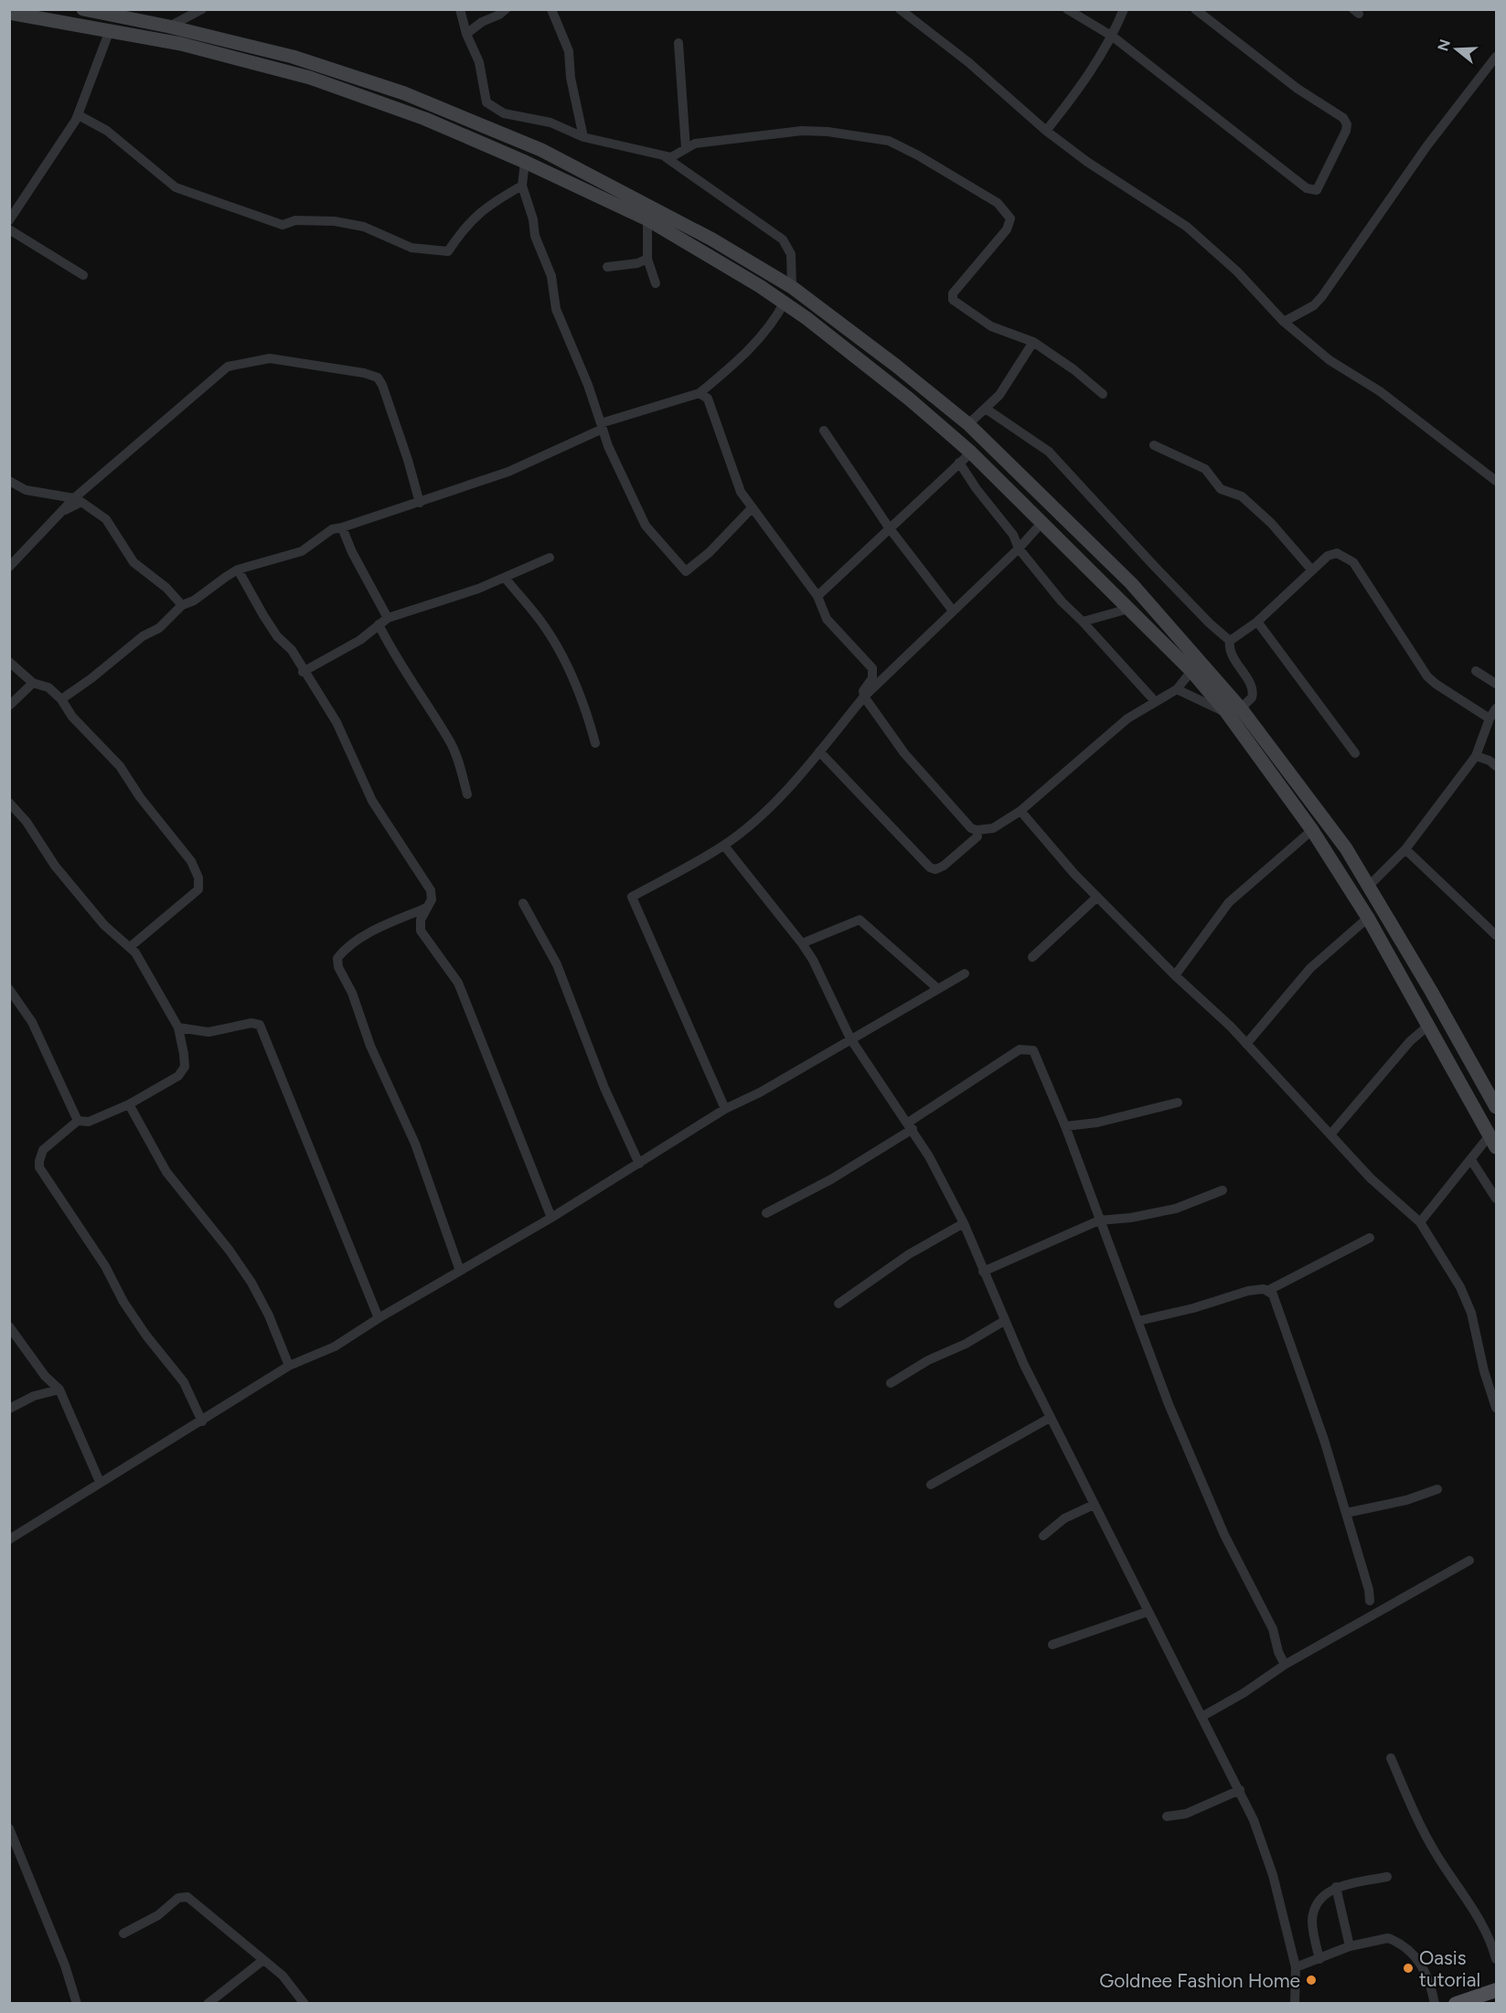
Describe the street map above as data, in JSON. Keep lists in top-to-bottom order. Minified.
{"places":["Oasis tutorial","Goldnee Fashion Home"],"north":"left"}
